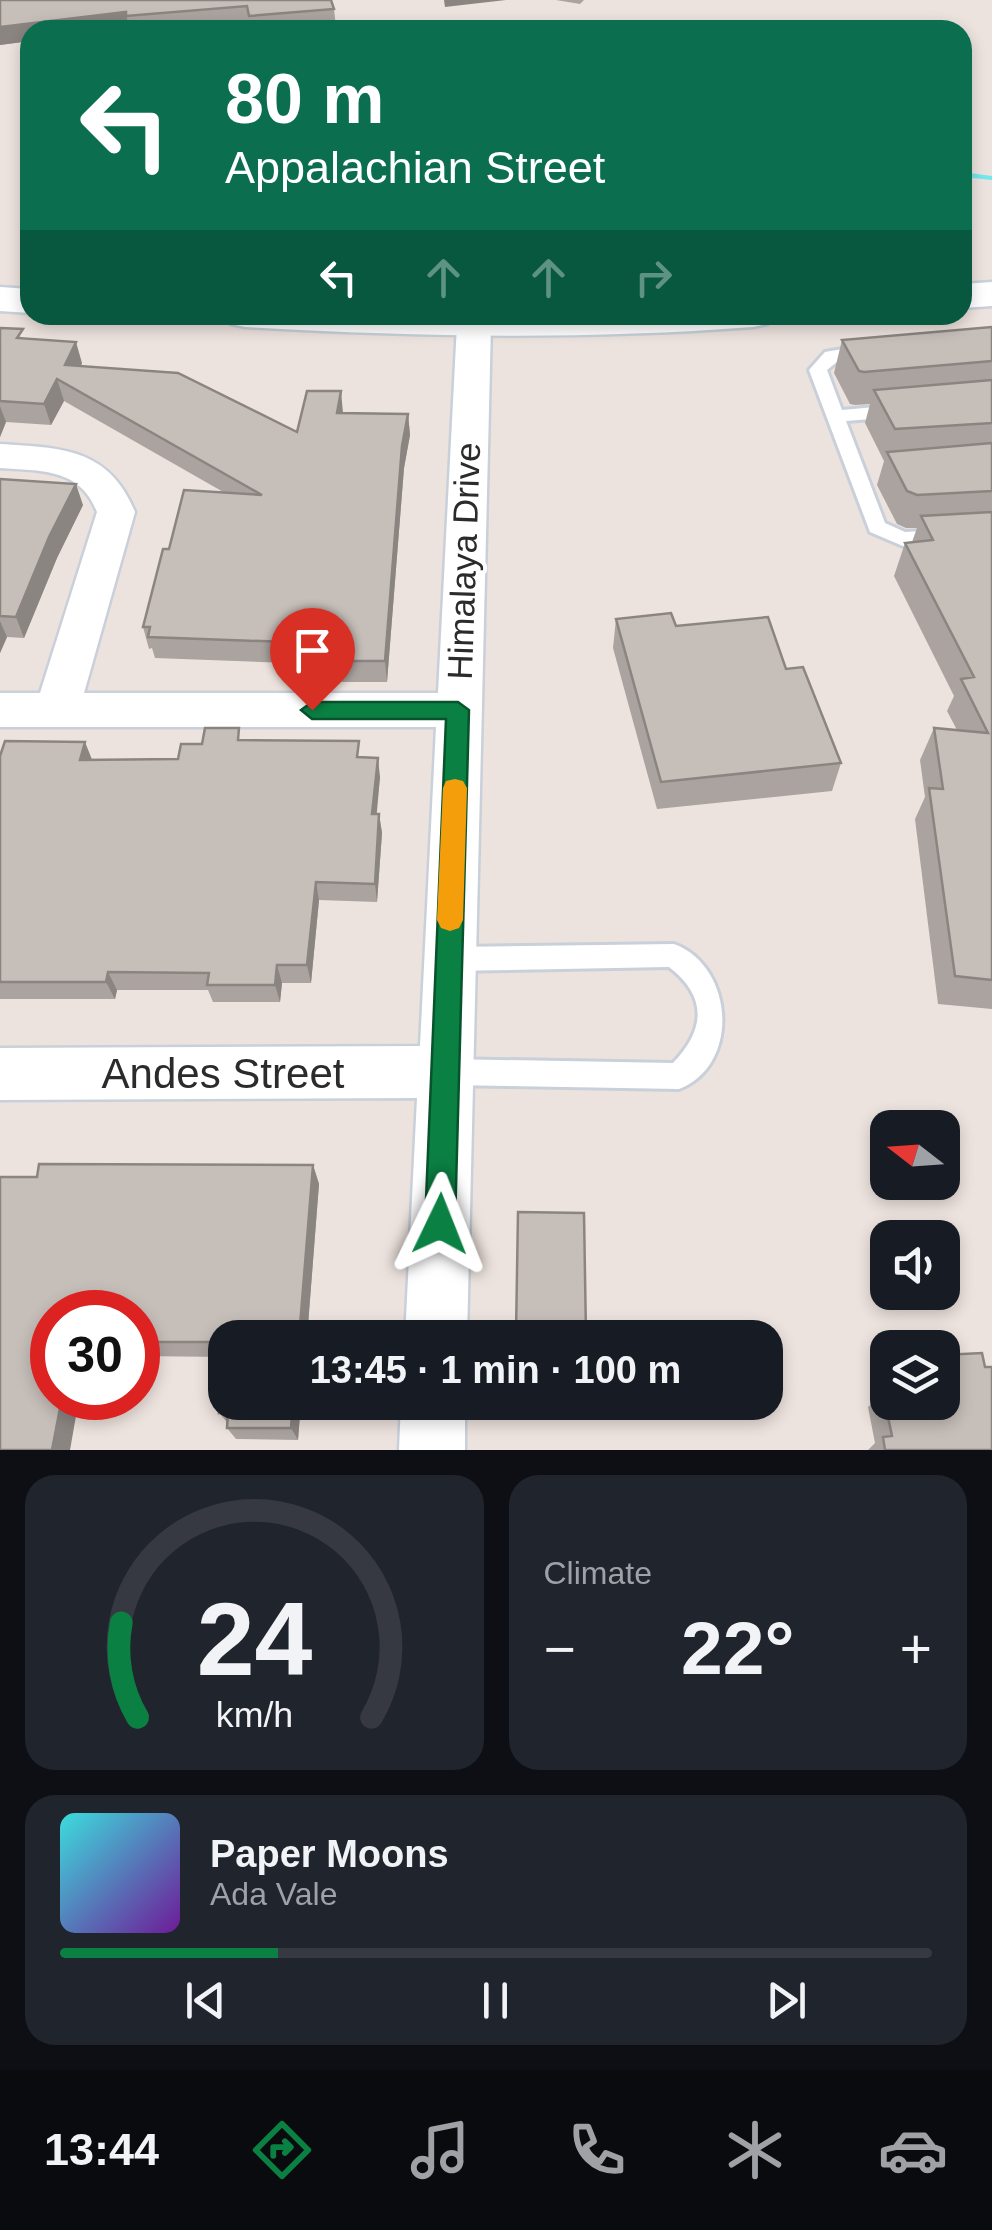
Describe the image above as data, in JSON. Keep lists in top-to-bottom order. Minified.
{"streets":{"street":["Himalaya Drive","Andes Street"]},"crossings":[["Himalaya Drive","Andes Street"]],"north":"left","page":{"turn":["80 m","Appalachian Street"],"limit":"30","trip":"13:45 · 1 min · 100 m","tile":"Climate","heat":["−","22°","+"],"song":["Paper Moons","Ada Vale"],"tabs":"13:44","gauge":["24","km/h"]}}
